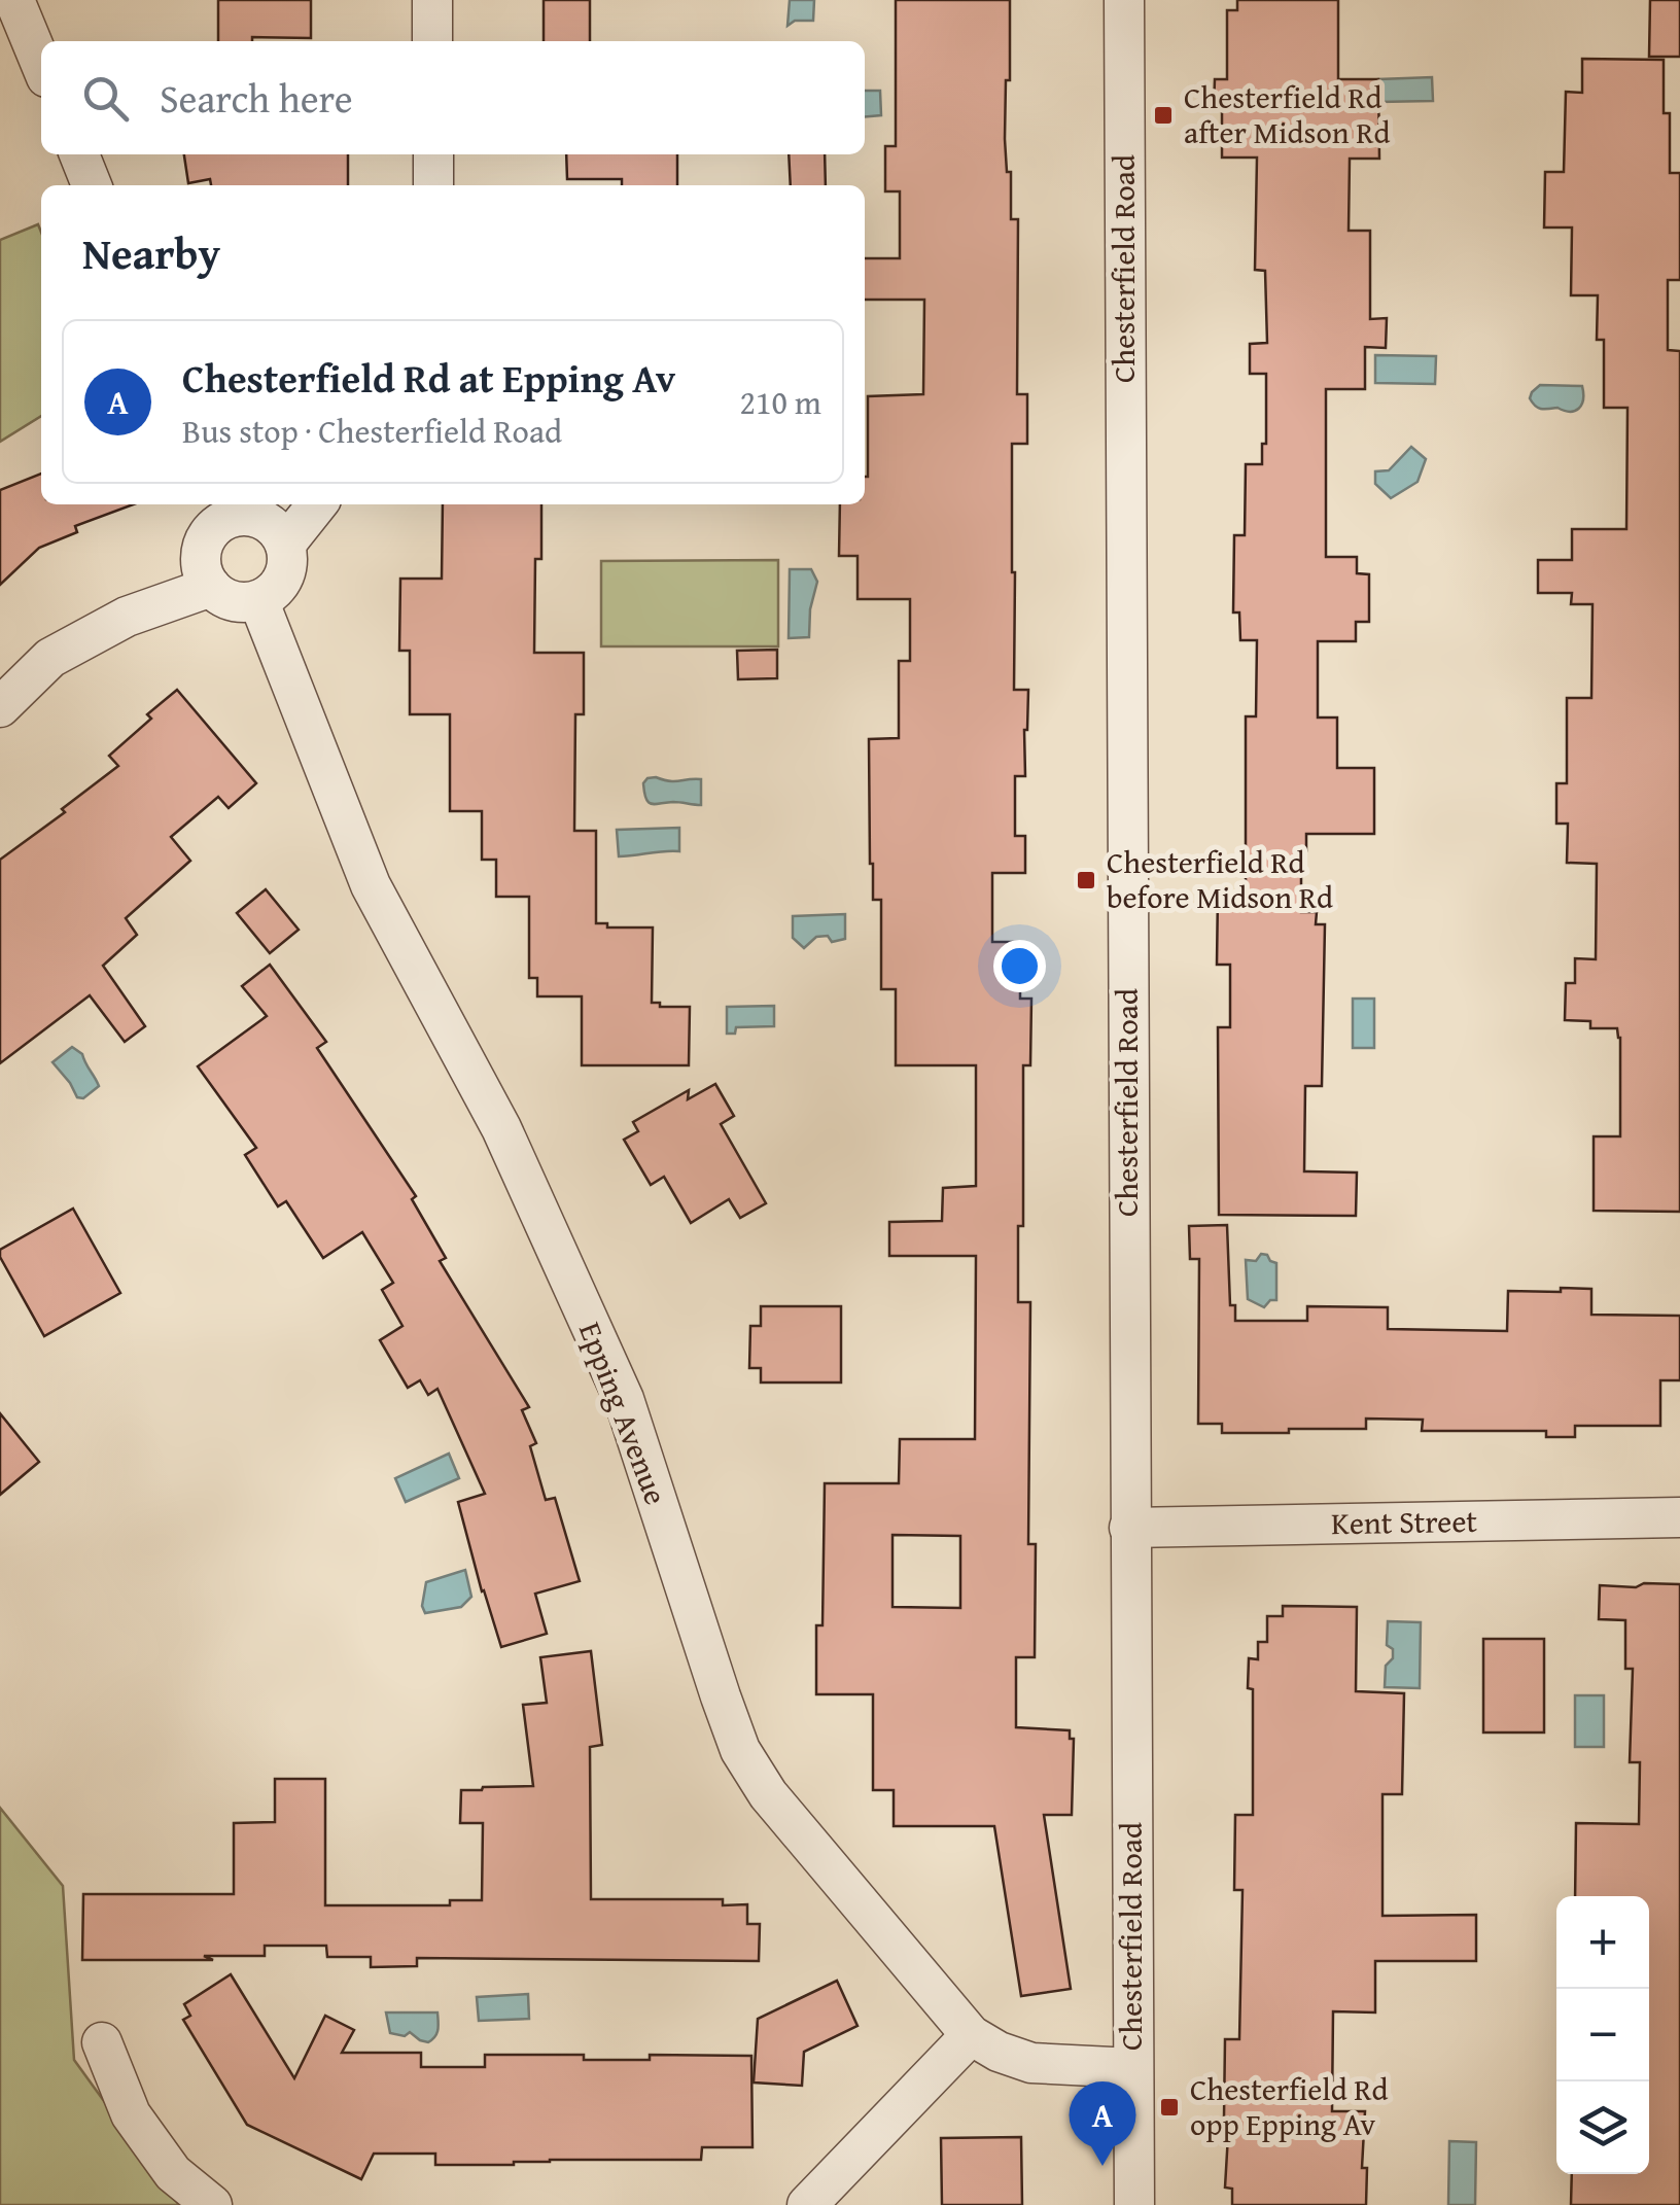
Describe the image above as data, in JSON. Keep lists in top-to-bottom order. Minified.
{"streets":{"street":["Chesterfield Road","Epping Avenue","Kent Street"]},"crossings":[["Chesterfield Road","Epping Avenue"],["Chesterfield Road","Kent Street"]],"places":{"transit":["Chesterfield Rd after Midson Rd","Chesterfield Rd before Midson Rd","Chesterfield Rd opp Epping Av"]},"page":{"search":"Search here","heading":"Nearby","list":[{"mark":"A","name":"Chesterfield Rd at Epping Av","note":"Bus stop · Chesterfield Road","value":"210 m"}],"map_buttons":["+","−"],"pins":"A"}}
